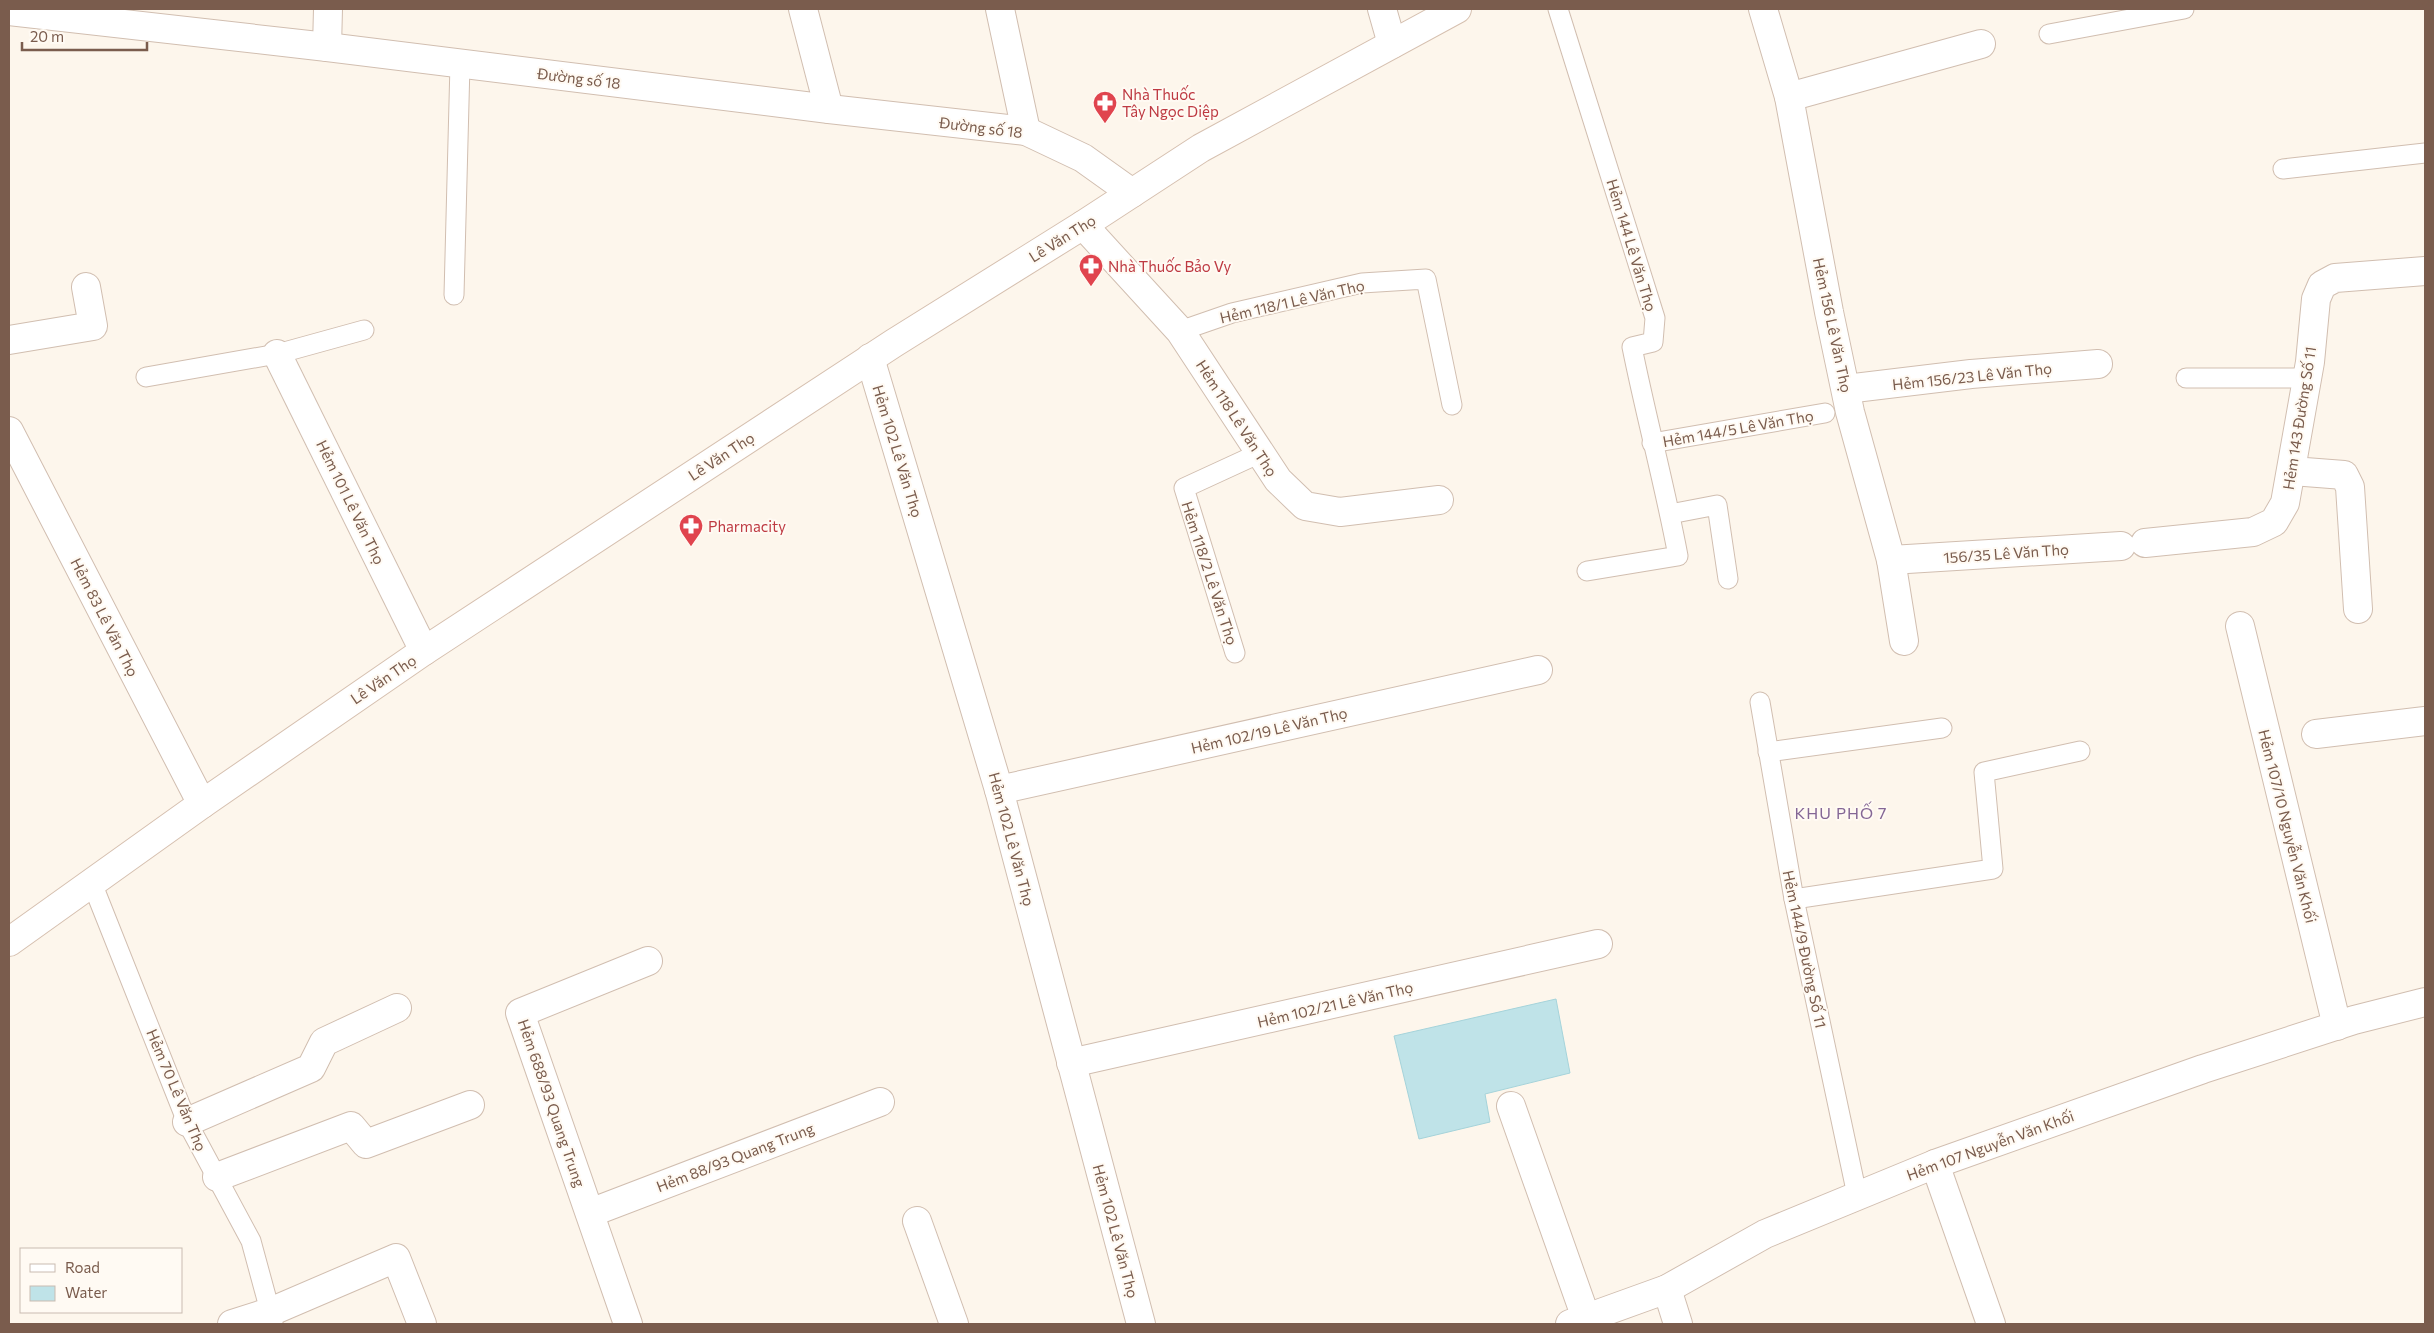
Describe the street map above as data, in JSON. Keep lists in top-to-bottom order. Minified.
{"streets":{"street":["Đường số 18","Lê Văn Thọ","Hẻm 156 Lê Văn Thọ","Hẻm 156/23 Lê Văn Thọ","Hẻm 118 Lê Văn Thọ","Hẻm 143 Đường Số 11","Hẻm 102 Lê Văn Thọ","Hẻm 101 Lê Văn Thọ","156/35 Lê Văn Thọ","Hẻm 83 Lê Văn Thọ","Hẻm 102/19 Lê Văn Thọ","Hẻm 107/10 Nguyễn Văn Khối","Hẻm 102/21 Lê Văn Thọ","Hẻm 688/93 Quang Trung","Hẻm 107 Nguyễn Văn Khối","Hẻm 88/93 Quang Trung"],"lane":["Hẻm 144 Lê Văn Thọ","Hẻm 118/1 Lê Văn Thọ","Hẻm 144/5 Lê Văn Thọ","Hẻm 118/2 Lê Văn Thọ","Hẻm 144/9 Đường Số 11","Hẻm 70 Lê Văn Thọ"]},"crossings":[["Đường số 18","Lê Văn Thọ"],["Lê Văn Thọ","Hẻm 118 Lê Văn Thọ"],["Lê Văn Thọ","Hẻm 102 Lê Văn Thọ"],["Lê Văn Thọ","Hẻm 101 Lê Văn Thọ"],["Lê Văn Thọ","Hẻm 83 Lê Văn Thọ"],["Lê Văn Thọ","Hẻm 70 Lê Văn Thọ"],["Hẻm 144 Lê Văn Thọ","Hẻm 144/5 Lê Văn Thọ"],["Hẻm 118/1 Lê Văn Thọ","Hẻm 118 Lê Văn Thọ"],["Hẻm 156 Lê Văn Thọ","Hẻm 156/23 Lê Văn Thọ"],["Hẻm 156 Lê Văn Thọ","156/35 Lê Văn Thọ"],["Hẻm 118 Lê Văn Thọ","Hẻm 118/2 Lê Văn Thọ"],["Hẻm 143 Đường Số 11","156/35 Lê Văn Thọ"],["Hẻm 102 Lê Văn Thọ","Hẻm 102/19 Lê Văn Thọ"],["Hẻm 102 Lê Văn Thọ","Hẻm 102/21 Lê Văn Thọ"],["Hẻm 107/10 Nguyễn Văn Khối","Hẻm 107 Nguyễn Văn Khối"],["Hẻm 144/9 Đường Số 11","Hẻm 107 Nguyễn Văn Khối"],["Hẻm 688/93 Quang Trung","Hẻm 88/93 Quang Trung"]],"districts":["KHU PHỐ 7"],"places":{"pharmacy":["Nhà Thuốc Tây Ngọc Diệp","Nhà Thuốc Bảo Vy","Pharmacity"]},"legend":["Road","Water"],"scale_bar":"20 m"}
